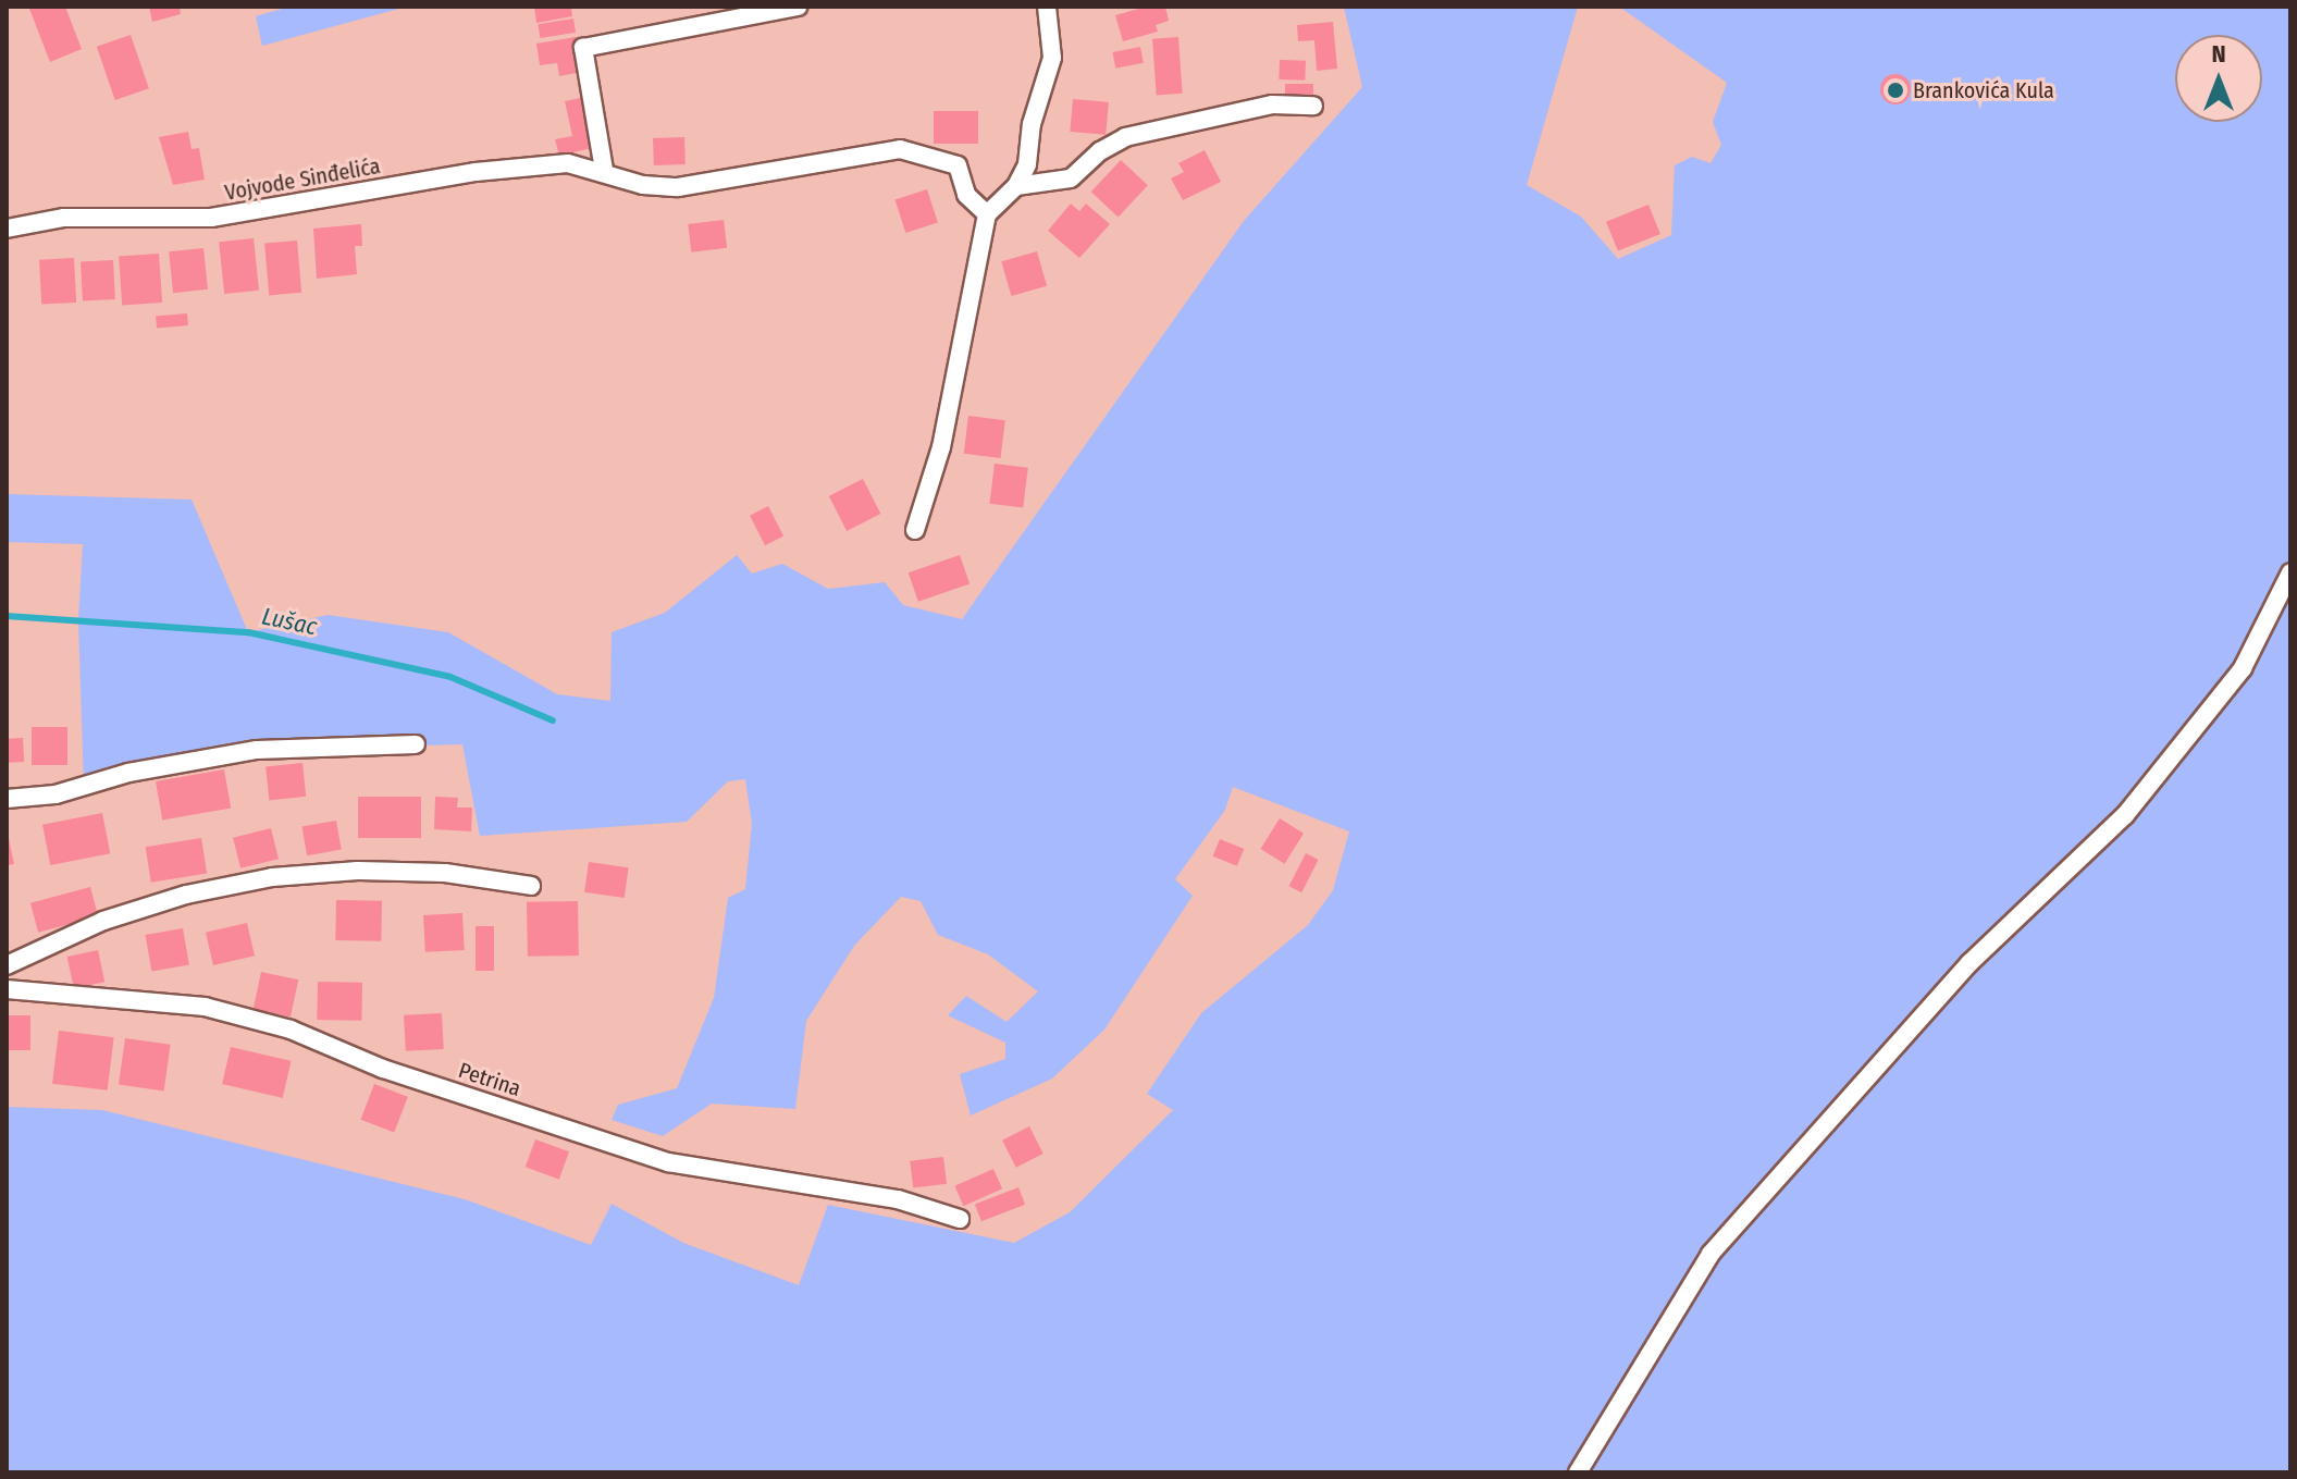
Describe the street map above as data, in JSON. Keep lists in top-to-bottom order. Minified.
{"streets":{"street":["Vojvode Sinđelića","Petrina"]},"water":["Lušac"],"places":["Brankovića Kula"],"north":"top"}
